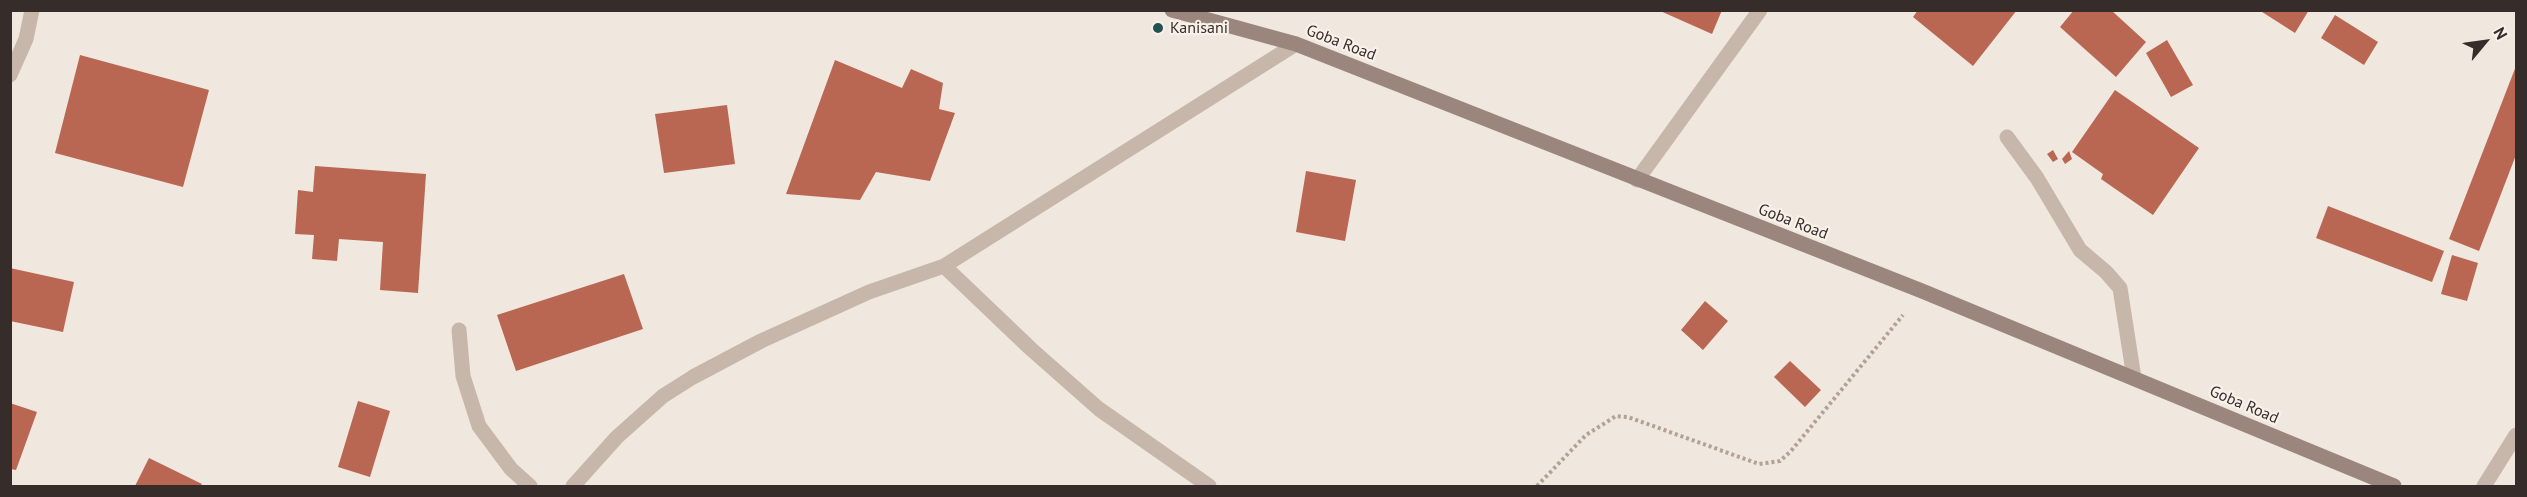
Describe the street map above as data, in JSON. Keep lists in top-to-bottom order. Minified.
{"streets":{"main road":["Goba Road"]},"places":["Kanisani"],"north":"top right"}
